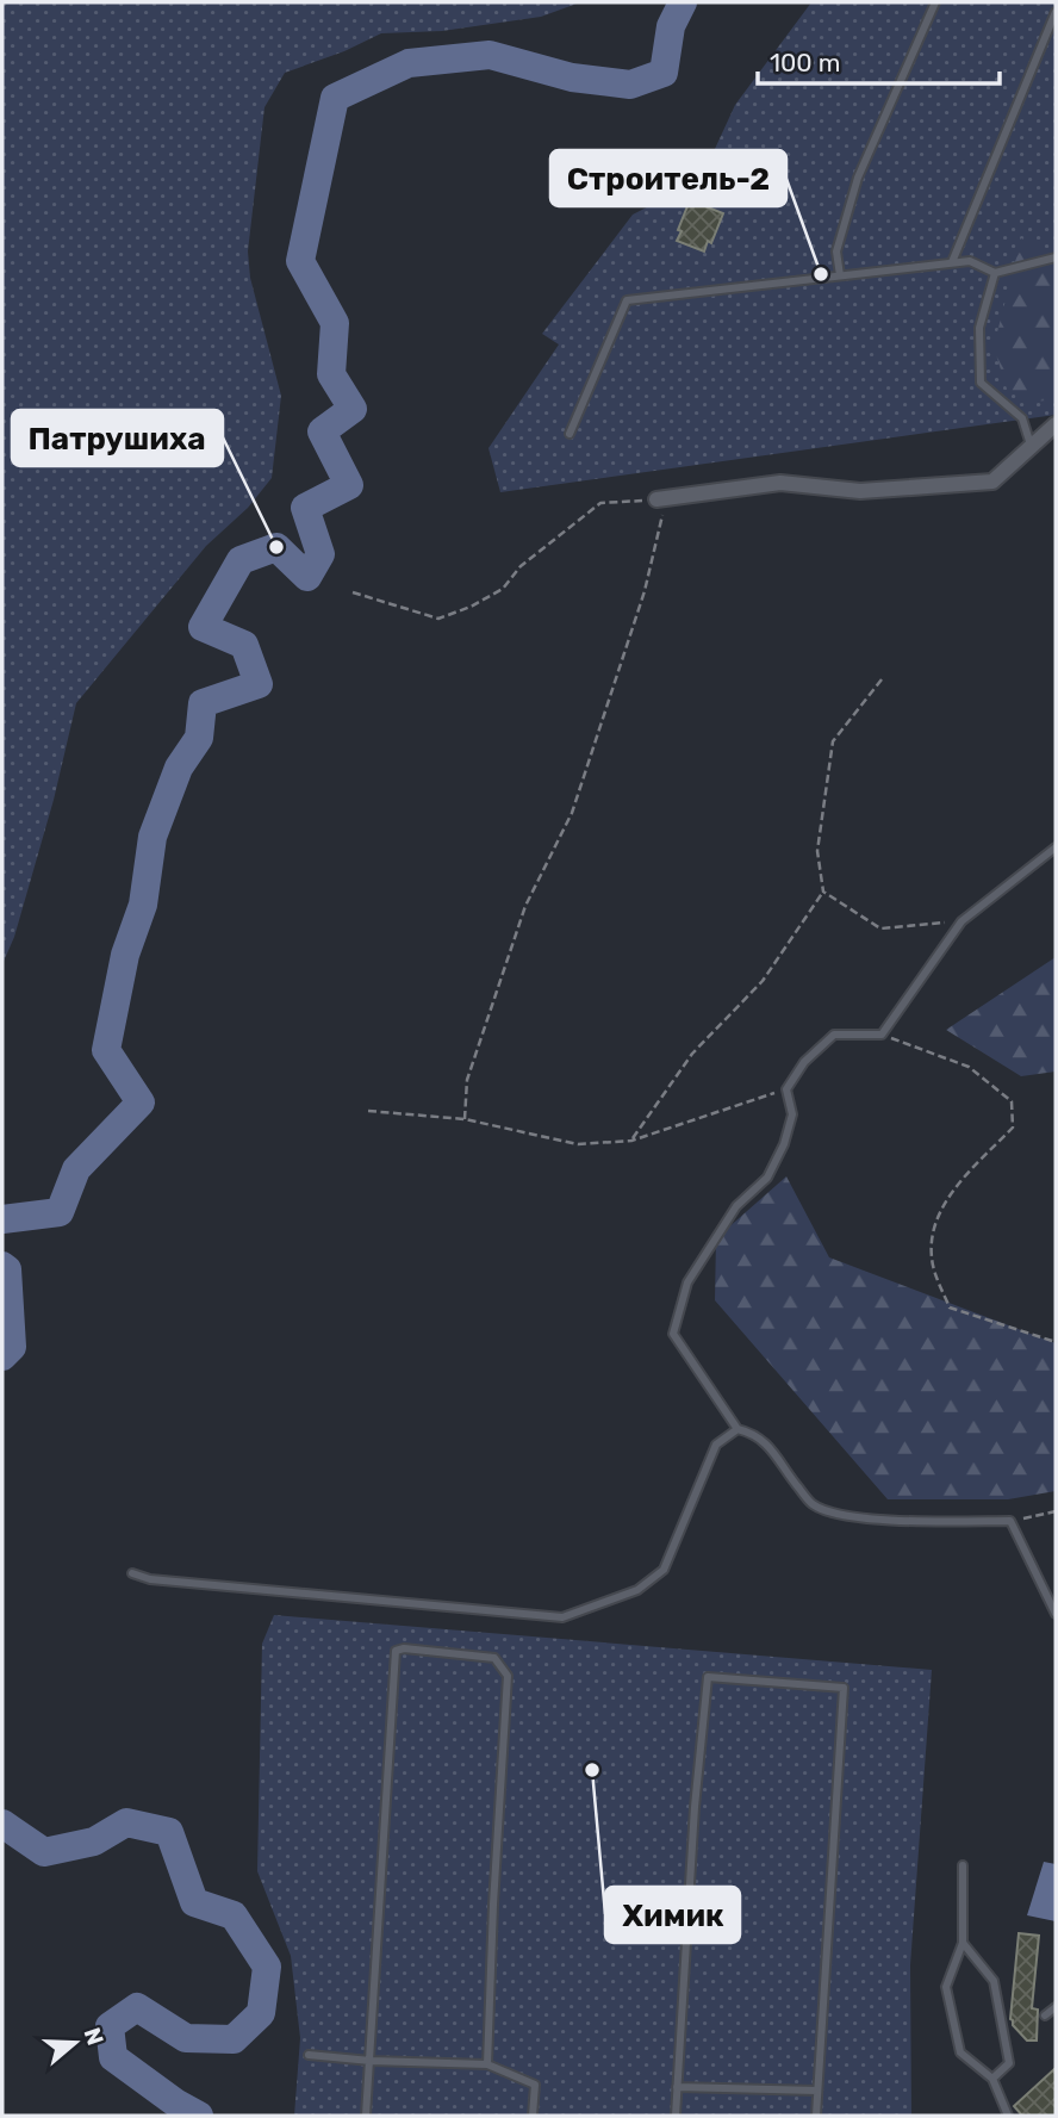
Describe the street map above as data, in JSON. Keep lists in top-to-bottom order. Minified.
{"places":["Строитель-2","Патрушиха","Химик"],"scale_bar":"100 m","north":"right"}
